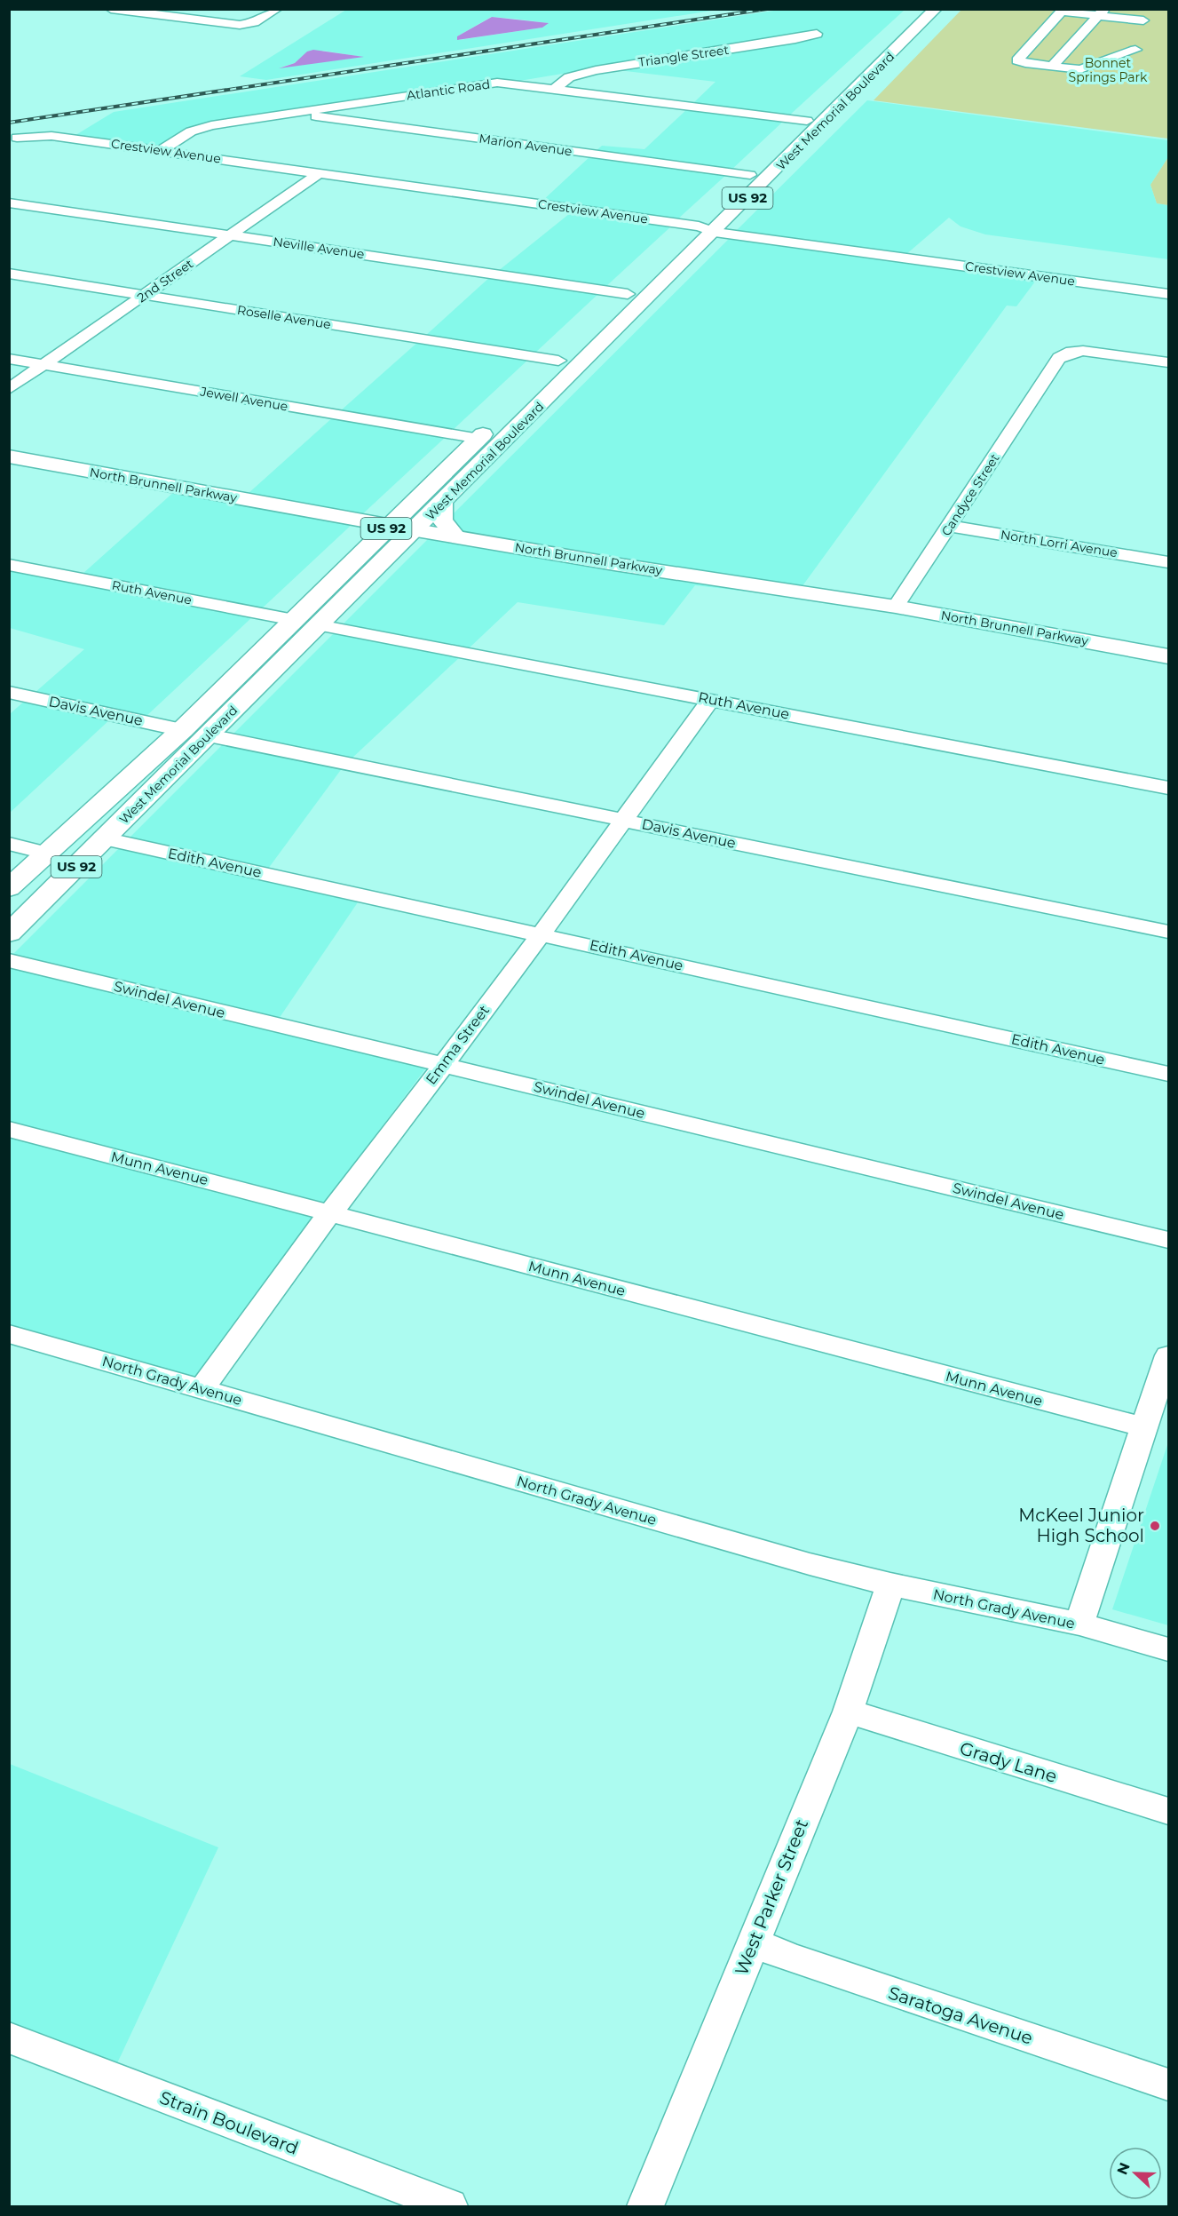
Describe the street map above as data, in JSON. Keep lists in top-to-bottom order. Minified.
{"streets":{"main road":["West Memorial Boulevard","US 92","North Brunnell Parkway"],"street":["Triangle Street","Atlantic Road","Marion Avenue","Crestview Avenue","Neville Avenue","2nd Street","Roselle Avenue","Jewell Avenue","Candyce Street","North Lorri Avenue","Ruth Avenue","Davis Avenue","Edith Avenue","Swindel Avenue","Emma Street","Munn Avenue","North Grady Avenue","Grady Lane","West Parker Street","Saratoga Avenue","Strain Boulevard"]},"crossings":[["Triangle Street","Atlantic Road"],["Atlantic Road","West Memorial Boulevard"],["Atlantic Road","Marion Avenue"],["Atlantic Road","Crestview Avenue"],["West Memorial Boulevard","Marion Avenue"],["West Memorial Boulevard","Crestview Avenue"],["West Memorial Boulevard","US 92"],["West Memorial Boulevard","Neville Avenue"],["West Memorial Boulevard","Roselle Avenue"],["West Memorial Boulevard","Jewell Avenue"],["West Memorial Boulevard","North Brunnell Parkway"],["West Memorial Boulevard","Ruth Avenue"],["West Memorial Boulevard","Davis Avenue"],["West Memorial Boulevard","Edith Avenue"],["Crestview Avenue","2nd Street"],["Neville Avenue","2nd Street"],["2nd Street","Roselle Avenue"],["2nd Street","Jewell Avenue"],["North Brunnell Parkway","Candyce Street"],["Candyce Street","North Lorri Avenue"],["Ruth Avenue","Emma Street"],["Davis Avenue","Emma Street"],["Edith Avenue","Emma Street"],["Swindel Avenue","Emma Street"],["Emma Street","Munn Avenue"],["Emma Street","North Grady Avenue"],["North Grady Avenue","West Parker Street"],["Grady Lane","West Parker Street"],["West Parker Street","Saratoga Avenue"]],"parks":["Bonnet Springs Park"],"places":["McKeel Junior High School"],"north":"left"}
